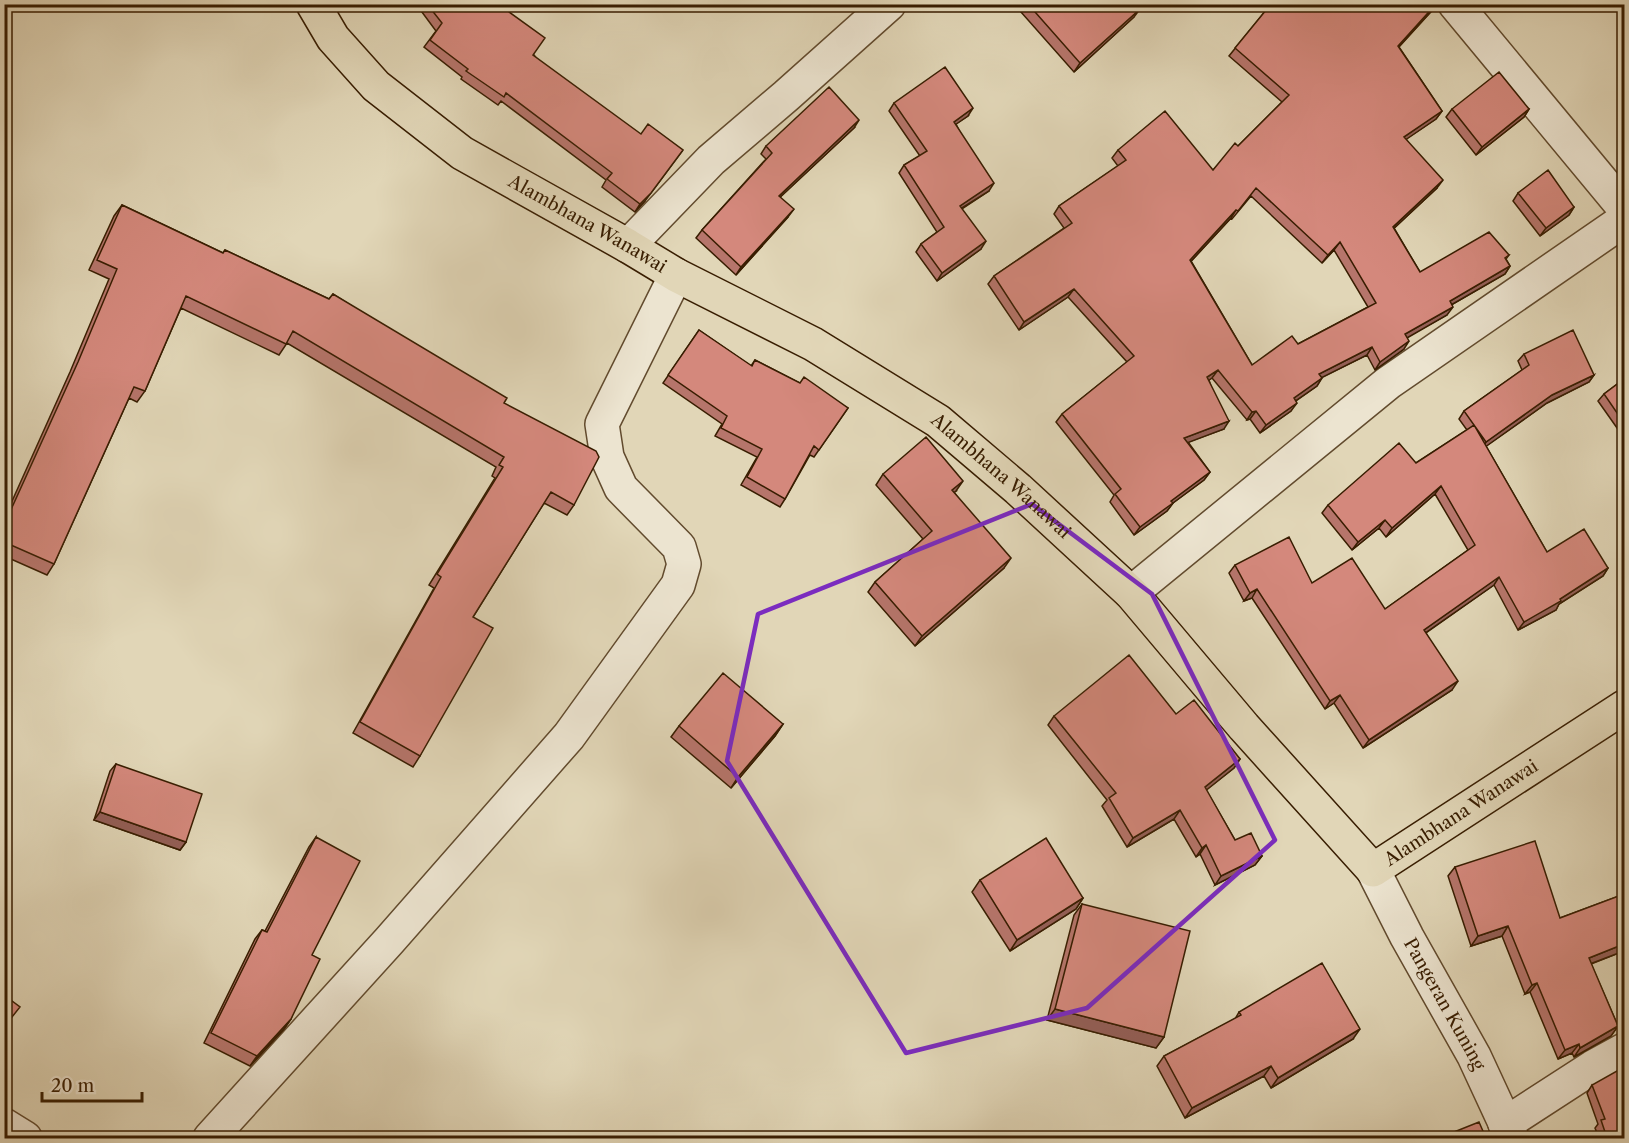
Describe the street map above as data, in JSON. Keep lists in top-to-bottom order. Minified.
{"streets":{"main road":["Alambhana Wanawai"],"street":["Pangeran Kuning"]},"crossings":[["Alambhana Wanawai","Pangeran Kuning"]],"scale_bar":"20 m"}
